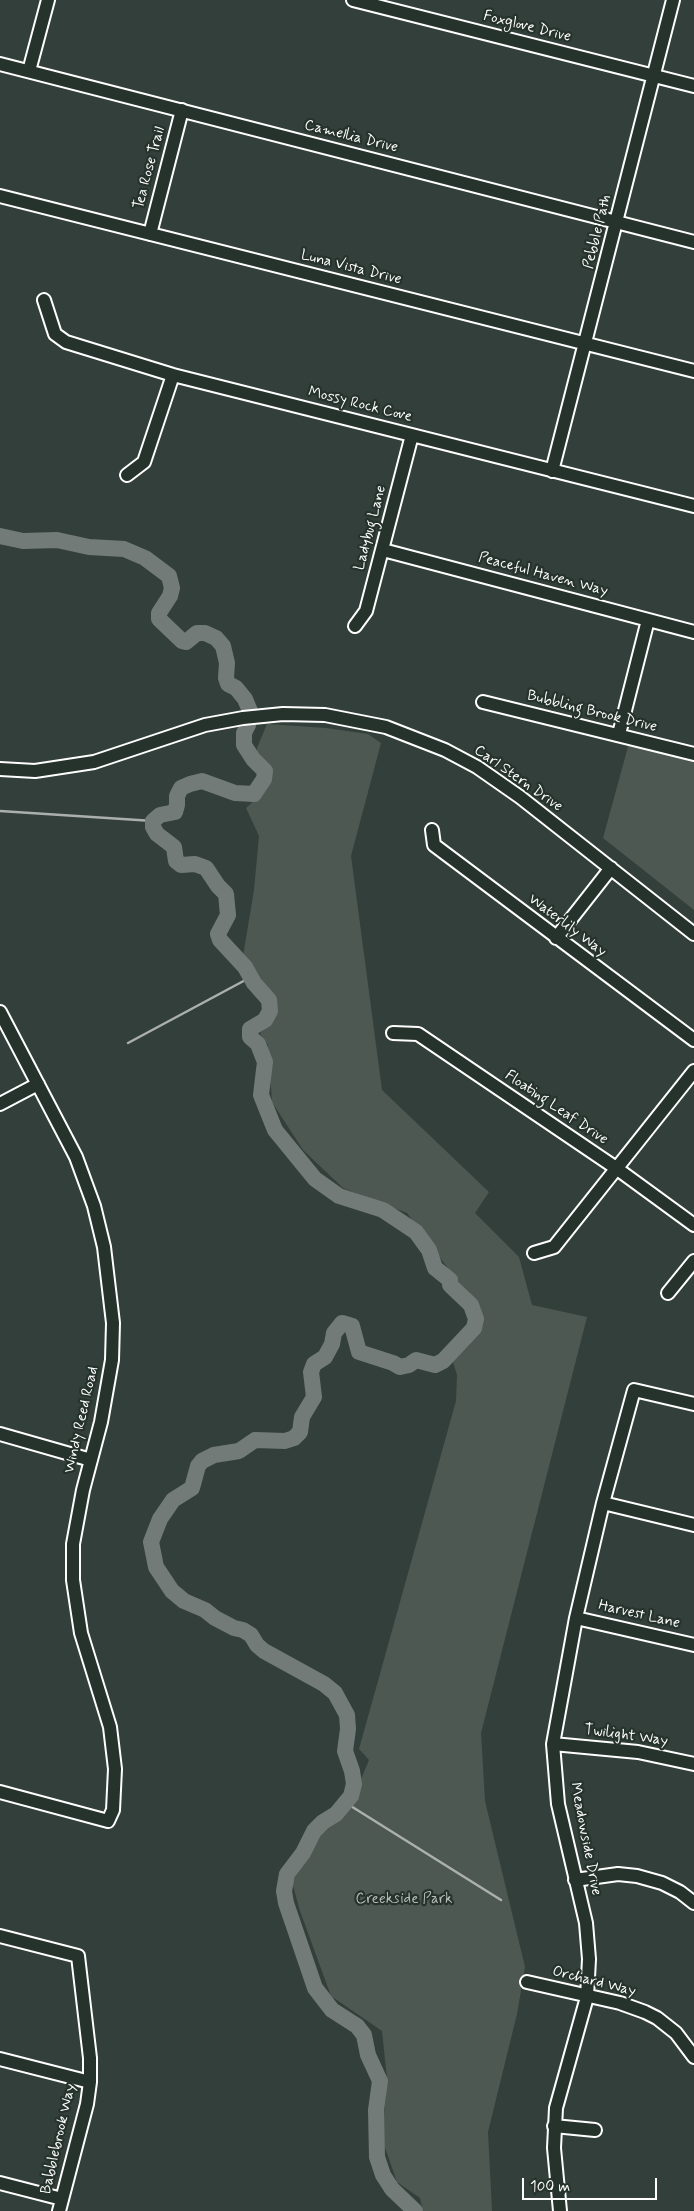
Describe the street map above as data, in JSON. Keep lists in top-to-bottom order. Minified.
{"streets":{"street":["Foxglove Drive","Camellia Drive","Tea Rose Trail","Pebble Path","Luna Vista Drive","Mossy Rock Cove","Ladybug Lane","Peaceful Haven Way","Bubbling Brook Drive","Carl Stern Drive","Waterlily Way","Floating Leaf Drive","Windy Reed Road","Harvest Lane","Twilight Way","Meadowside Drive","Orchard Way","Babblebrook Way"]},"crossings":[["Foxglove Drive","Pebble Path"],["Camellia Drive","Tea Rose Trail"],["Camellia Drive","Pebble Path"],["Tea Rose Trail","Luna Vista Drive"],["Pebble Path","Luna Vista Drive"],["Pebble Path","Mossy Rock Cove"],["Mossy Rock Cove","Ladybug Lane"],["Ladybug Lane","Peaceful Haven Way"],["Harvest Lane","Meadowside Drive"],["Twilight Way","Meadowside Drive"],["Meadowside Drive","Orchard Way"]],"parks":["Creekside Park"],"scale_bar":"100 m"}
